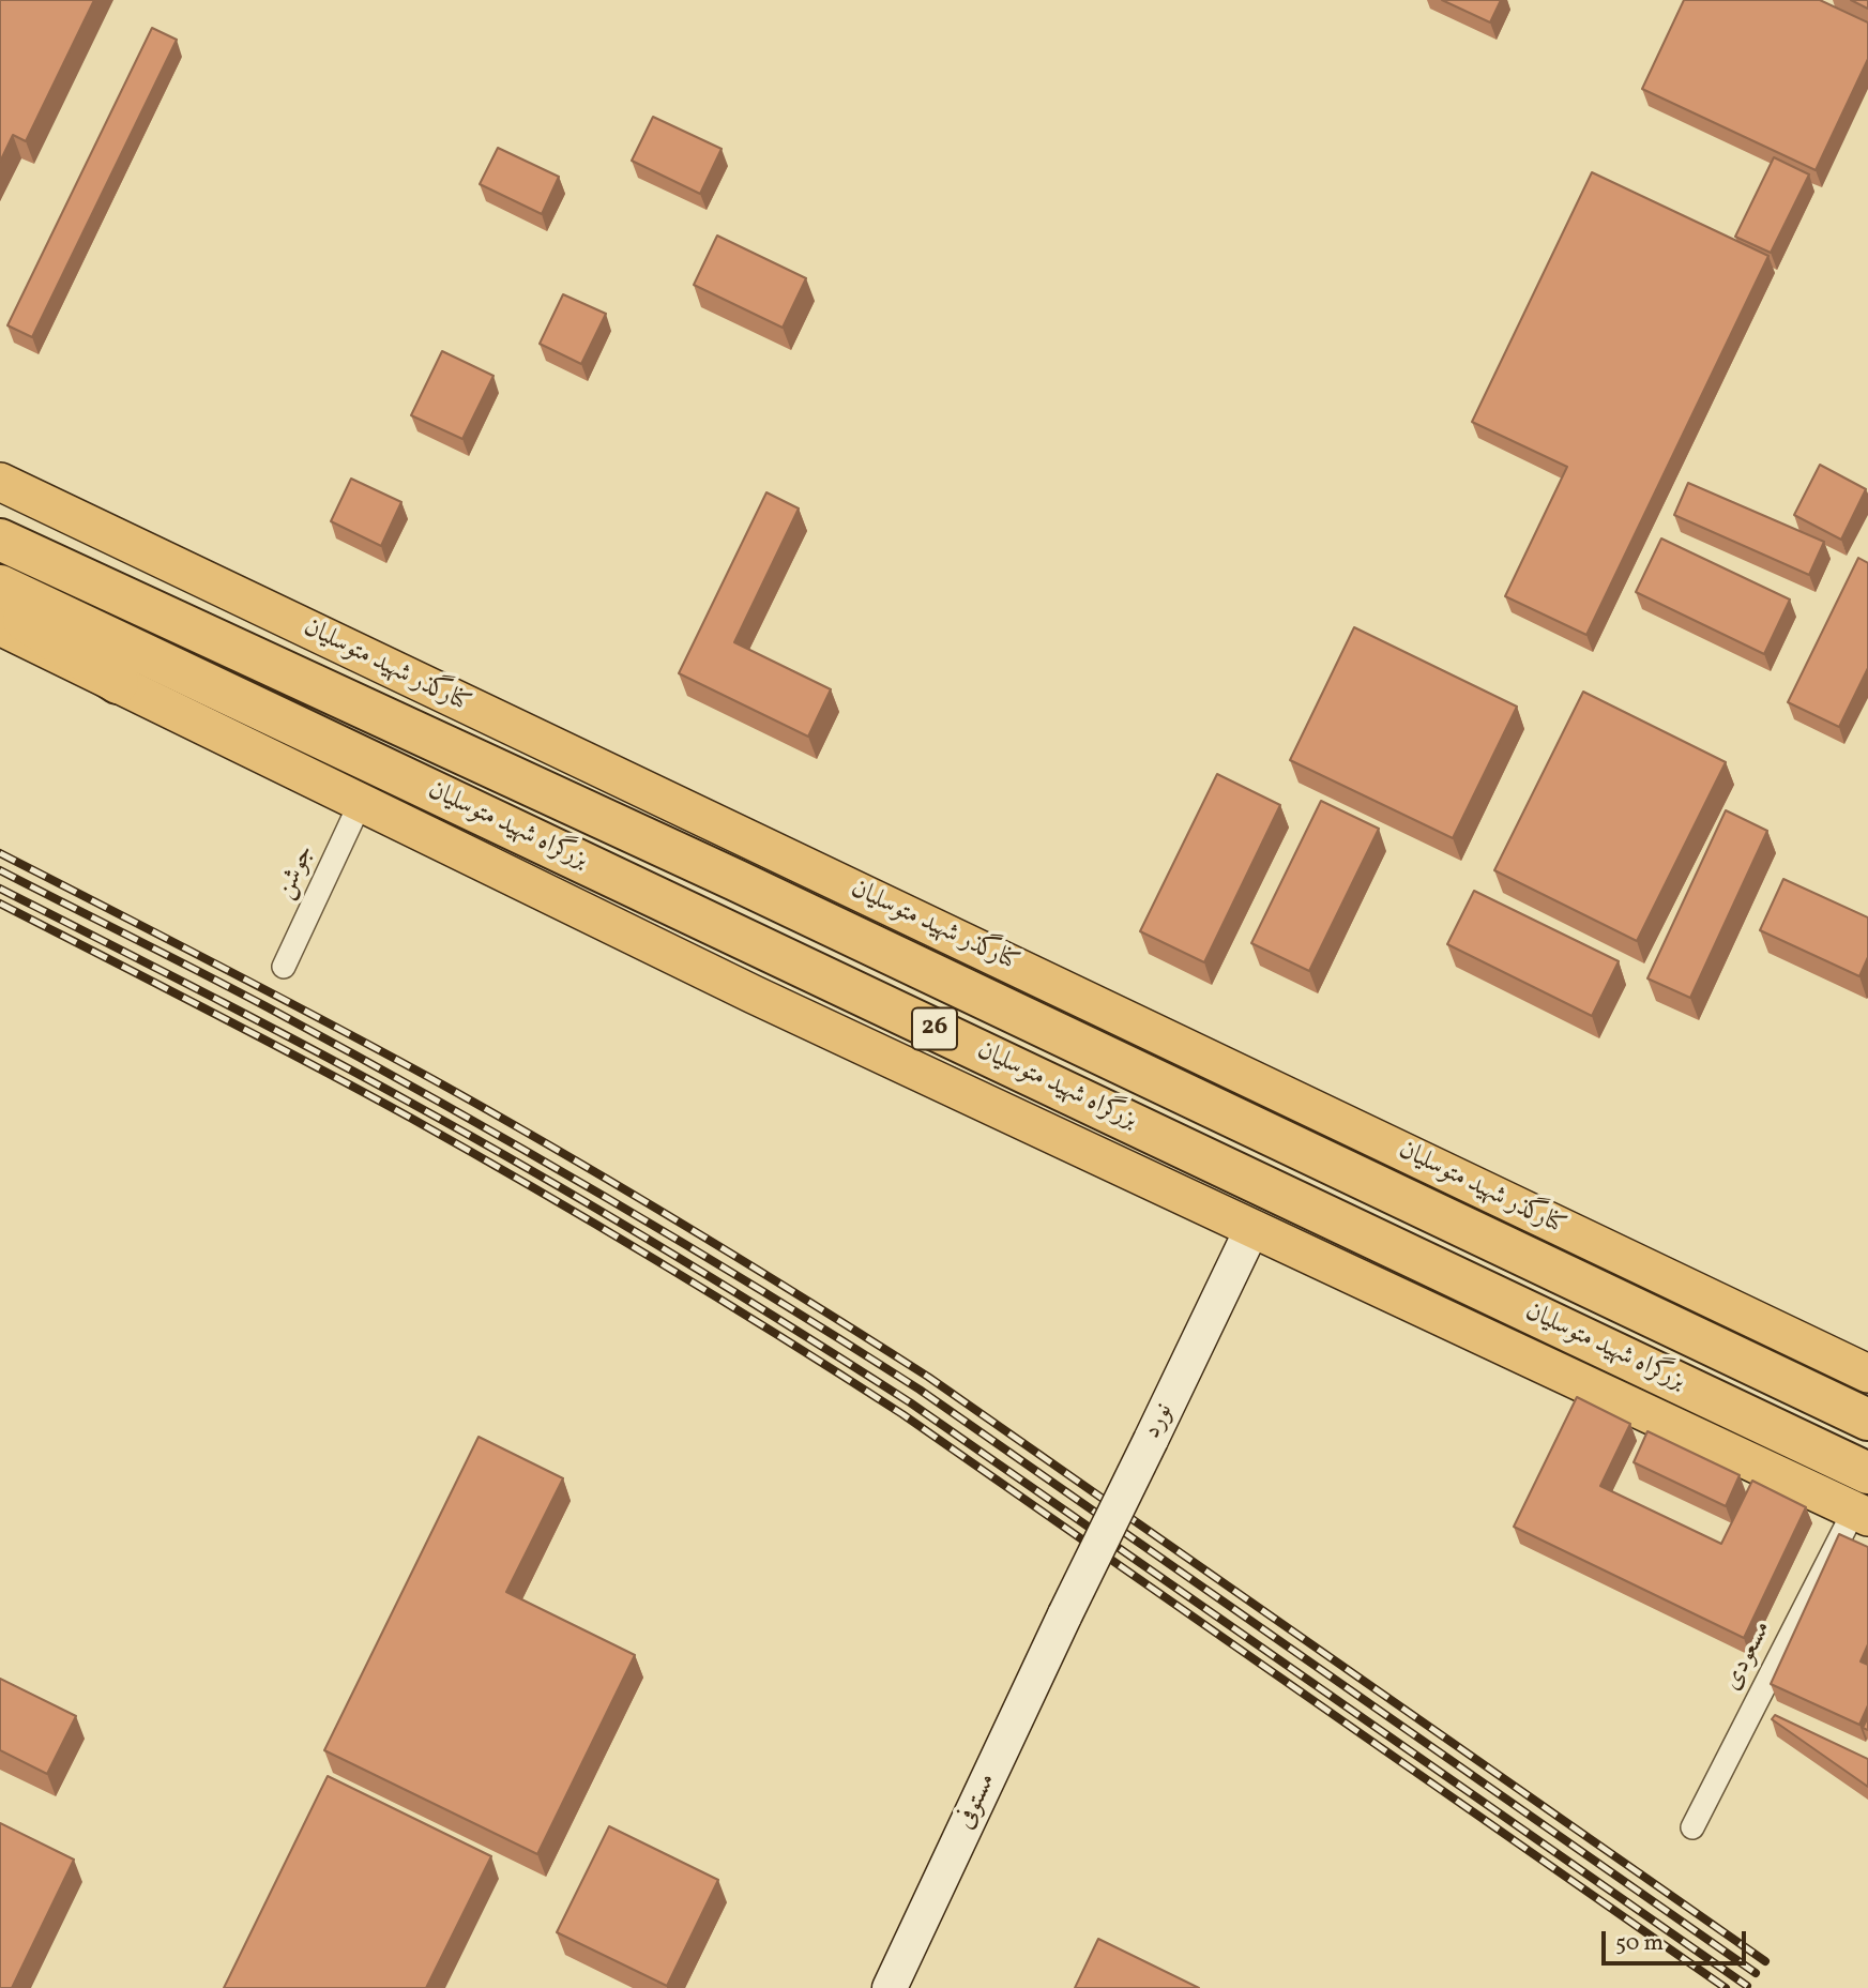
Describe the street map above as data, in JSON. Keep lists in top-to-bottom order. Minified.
{"streets":{"highway":["بزرگراه شهید متوسلیان","26"],"main road":["کنارگذر شهید متوسلیان"],"street":["جوشن","نورد","مسعودی","مستوفی"]},"crossings":[["بزرگراه شهید متوسلیان","مسعودی"],["نورد","مستوفی"]],"scale_bar":"50 m"}
